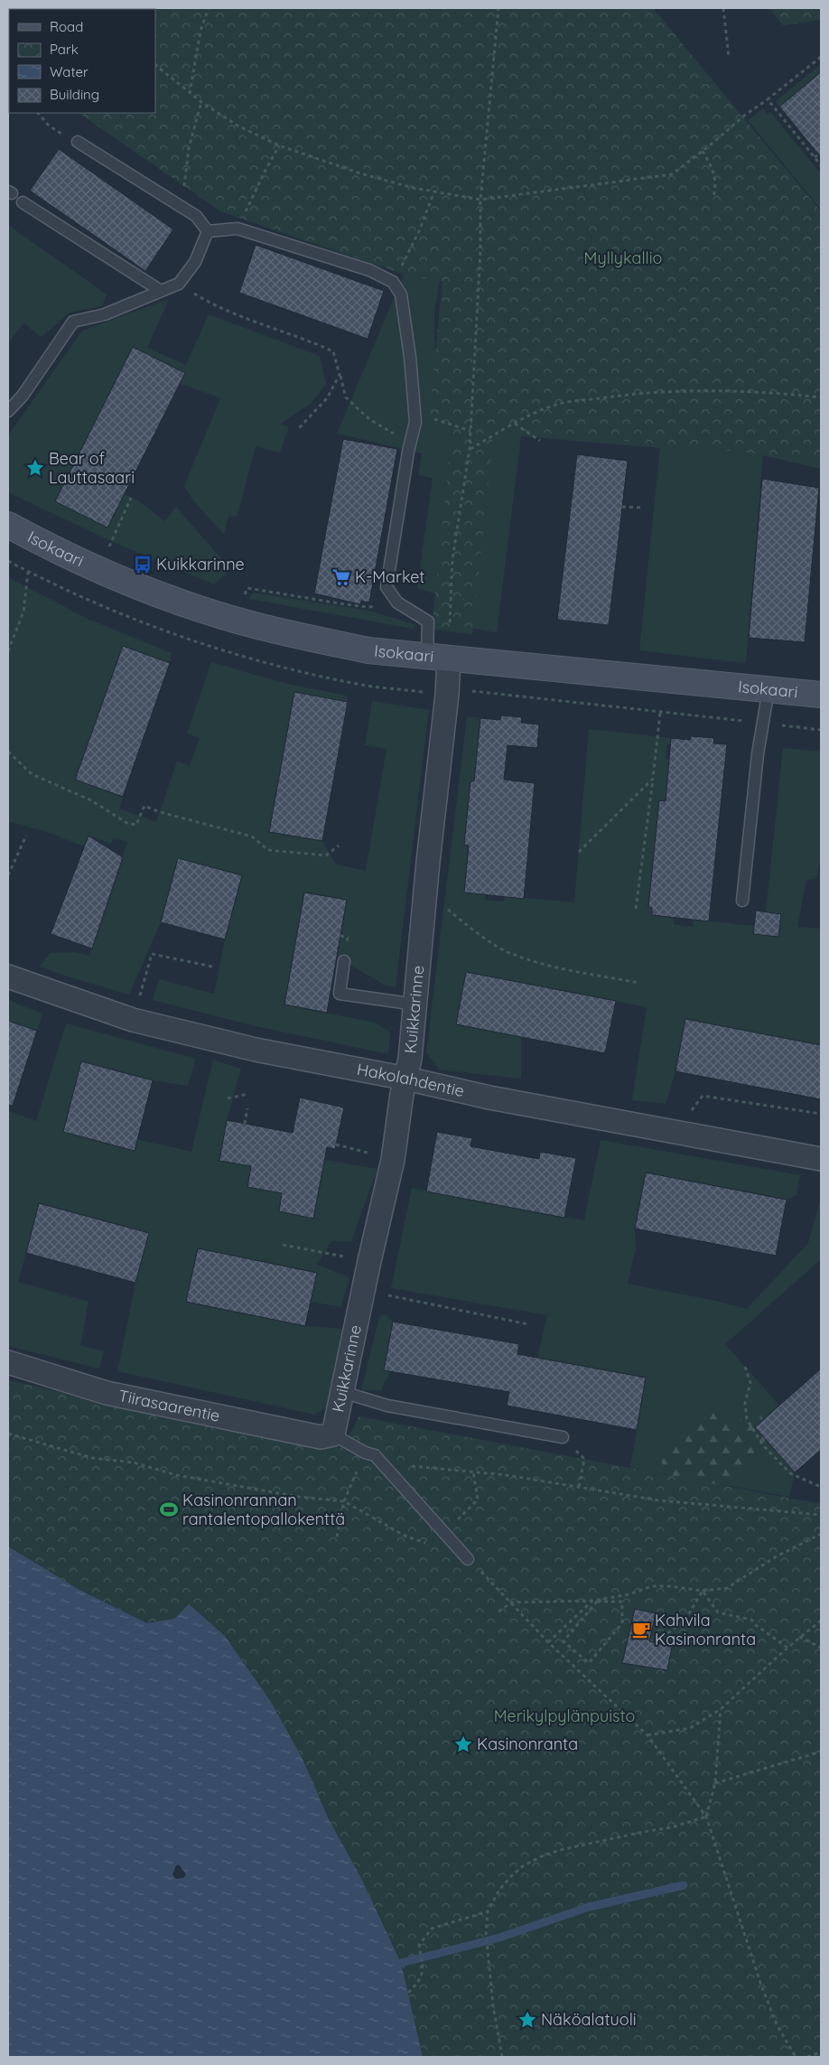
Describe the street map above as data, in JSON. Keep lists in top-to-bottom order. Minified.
{"streets":{"street":["Isokaari","Kuikkarinne","Hakolahdentie","Tiirasaarentie"]},"crossings":[["Isokaari","Kuikkarinne"],["Kuikkarinne","Hakolahdentie"],["Kuikkarinne","Tiirasaarentie"]],"parks":["Myllykallio","Merikylpylänpuisto"],"places":{"place":["Bear of Lauttasaari","Kasinonranta","Näköalatuoli"],"bus stop":["Kuikkarinne"],"supermarket":["K-Market"],"sports":["Kasinonrannan rantalentopallokenttä"],"cafe":["Kahvila Kasinonranta"]},"legend":["Road","Park","Water","Building"]}
